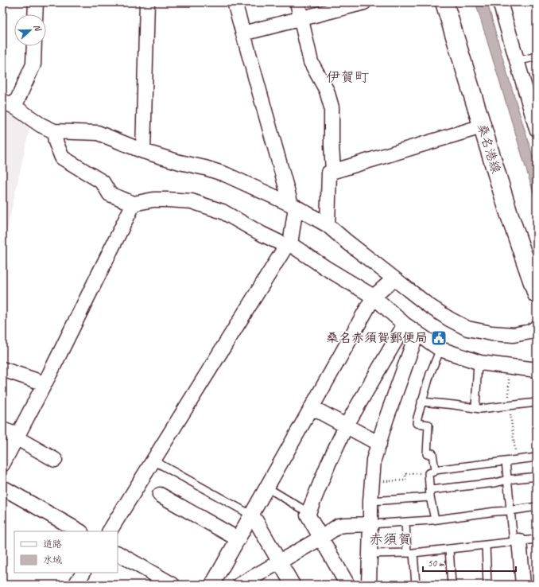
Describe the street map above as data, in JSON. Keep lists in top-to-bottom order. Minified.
{"streets":{"main road":["桑名港線"]},"districts":["伊賀町","赤須賀"],"places":{"public building":["桑名赤須賀郵便局"]},"legend":["道路","水域"],"scale_bar":"50 m","north":"right"}
